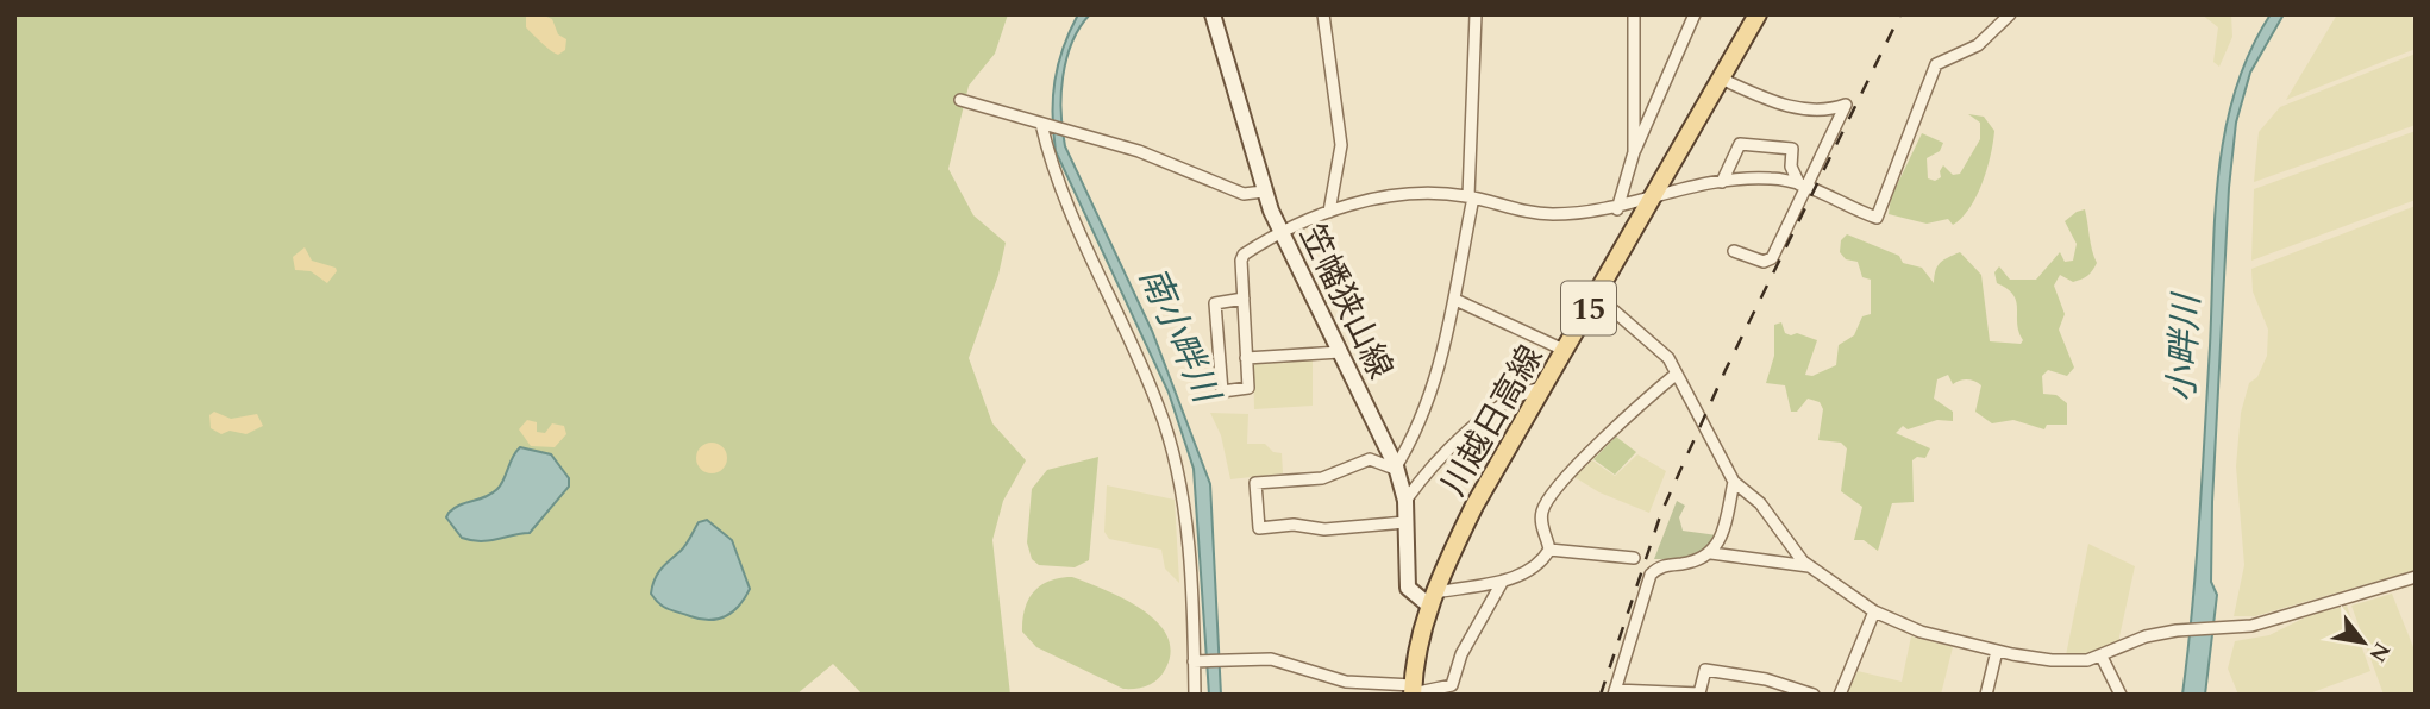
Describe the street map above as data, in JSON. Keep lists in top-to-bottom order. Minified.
{"streets":{"main road":["笠幡狭山線","15","川越日高線"]},"crossings":[["笠幡狭山線","川越日高線"]],"water":["南小畔川","小畔川"],"north":"bottom right"}
